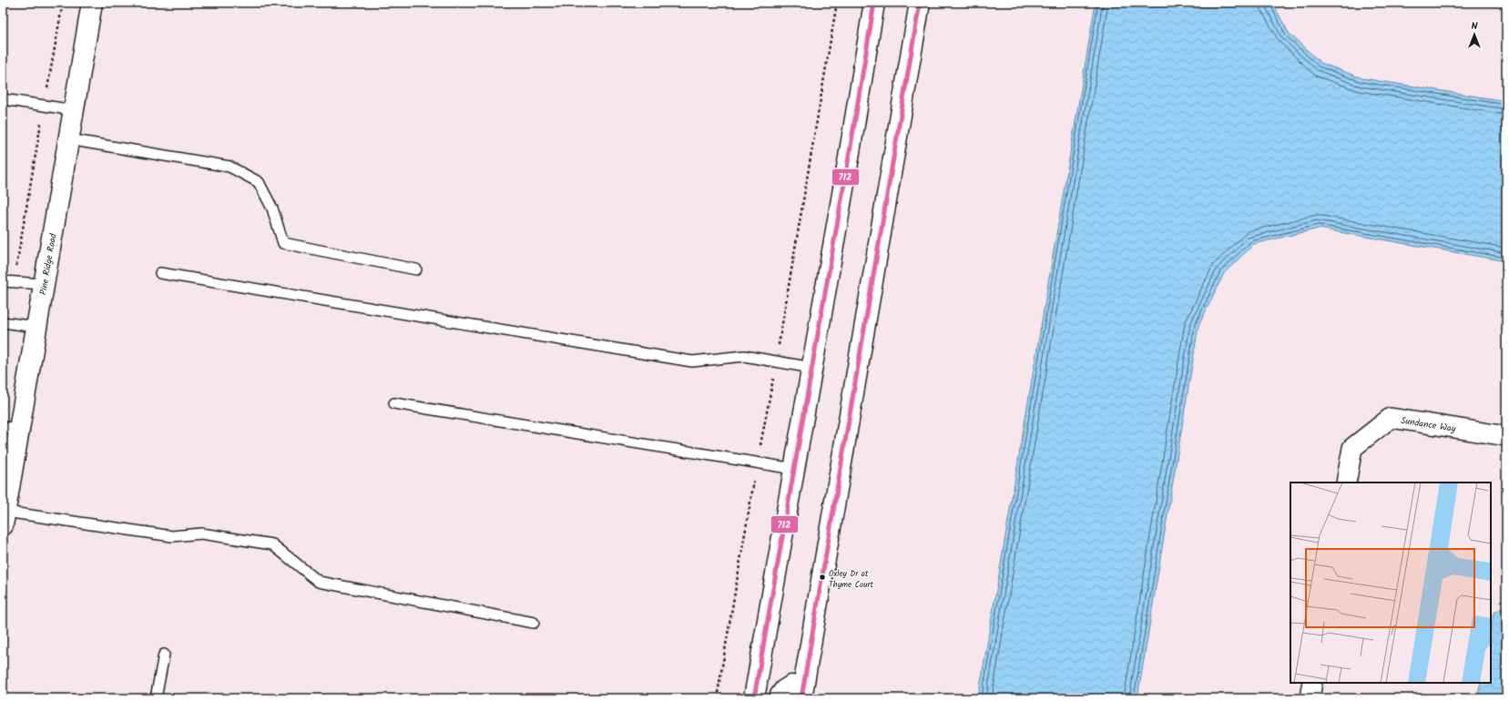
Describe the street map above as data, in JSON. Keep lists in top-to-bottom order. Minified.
{"streets":{"main road":["Pine Ridge Road"],"street":["Sundance Way"]},"places":["Oxley Dr at Thyme Court"],"lines":["transit line 712"],"north":"top"}
